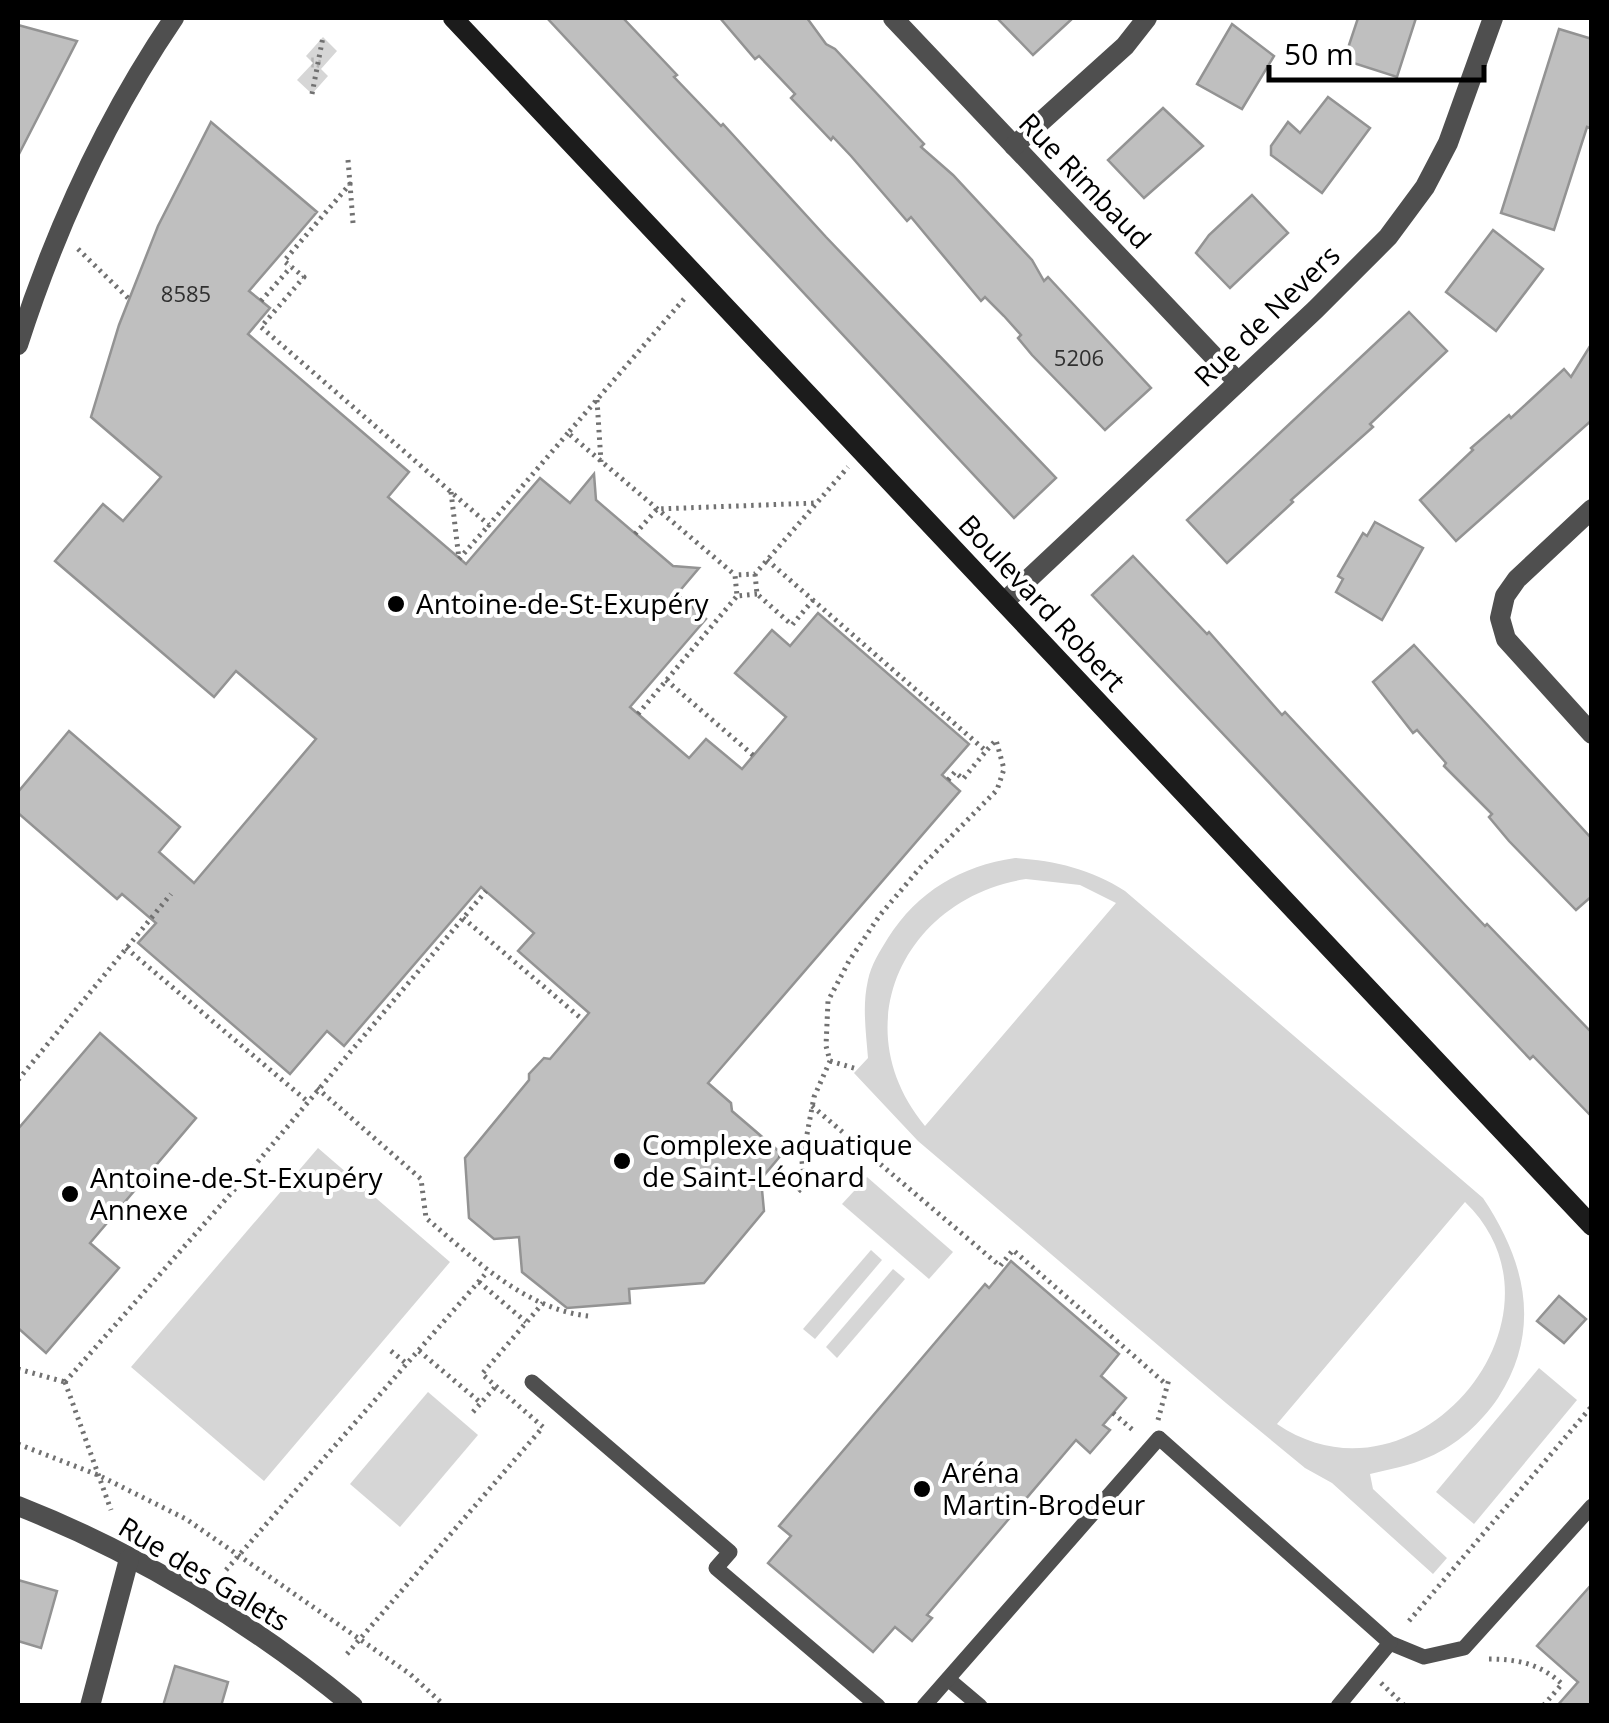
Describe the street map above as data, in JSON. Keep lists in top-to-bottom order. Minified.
{"streets":{"street":["Rue Rimbaud","Rue de Nevers","Boulevard Robert","Rue des Galets"]},"crossings":[["Rue Rimbaud","Rue de Nevers"],["Rue de Nevers","Boulevard Robert"]],"places":["Antoine-de-St-Exupéry","Complexe aquatique de Saint-Léonard","Antoine-de-St-Exupéry Annexe","Aréna Martin-Brodeur"],"house_numbers":["8585","5206"],"scale_bar":"50 m"}
